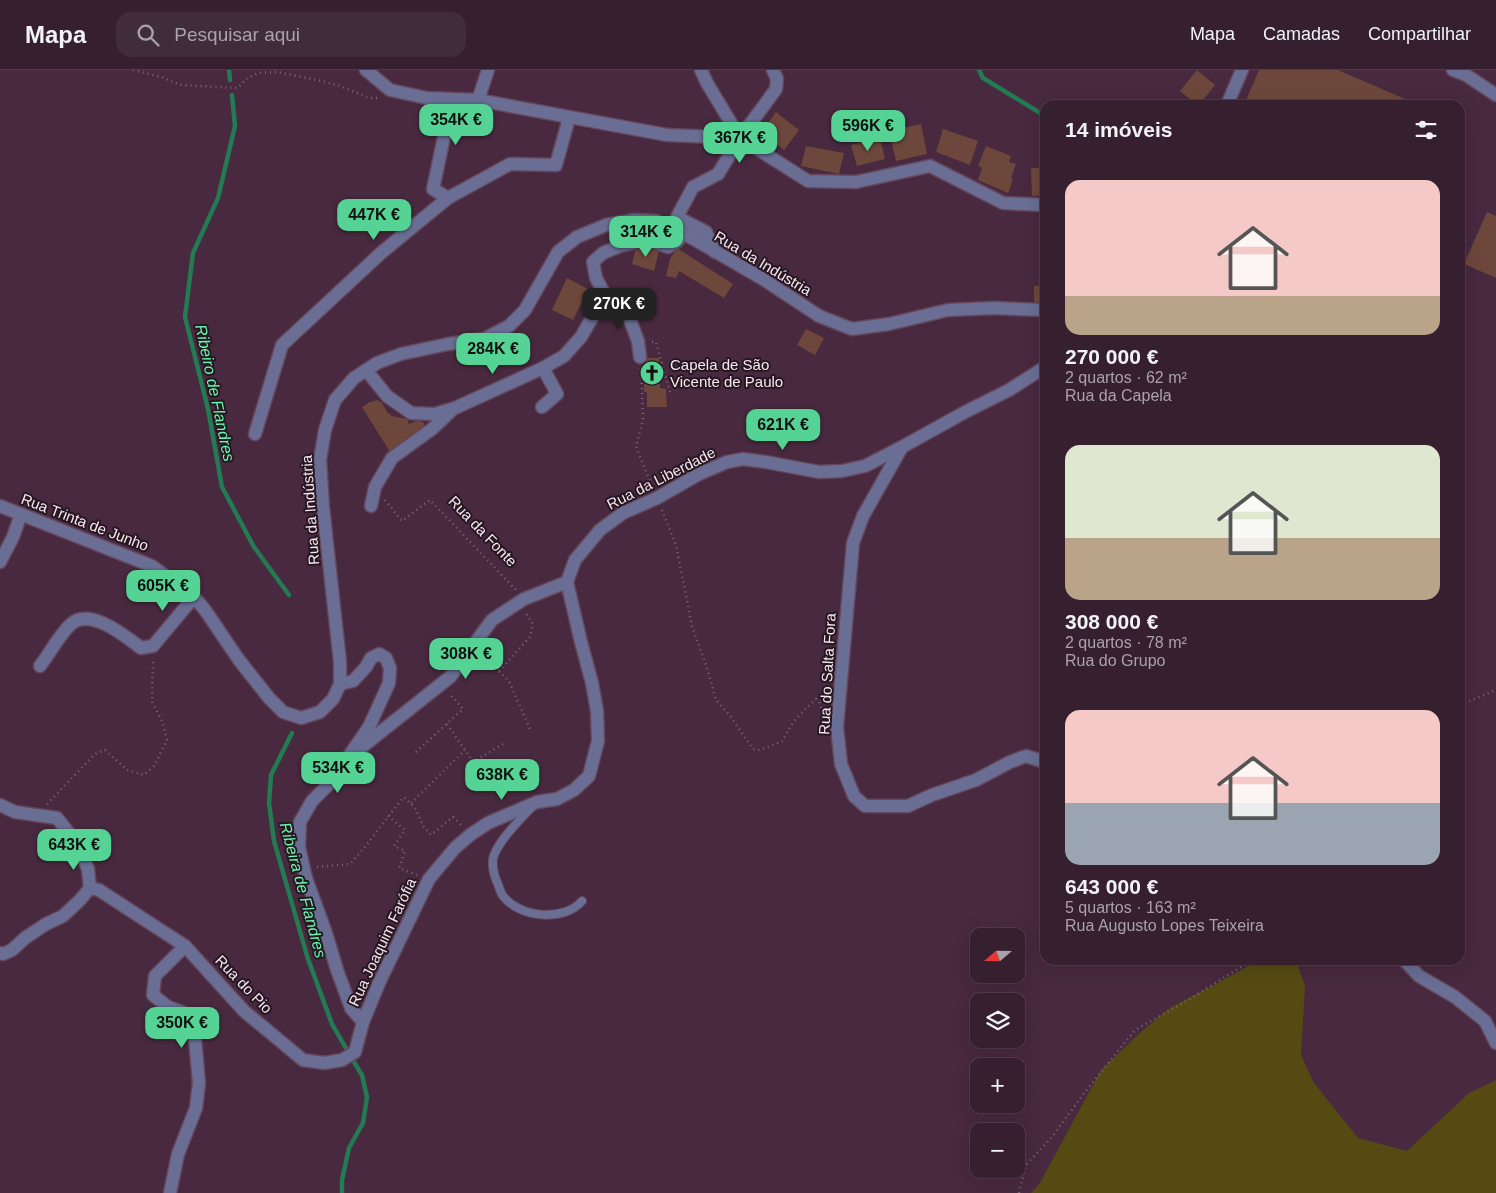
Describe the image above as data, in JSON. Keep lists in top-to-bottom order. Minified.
{"streets":{"street":["Rua da Indústria","Rua da Liberdade","Rua Trinta de Junho","Rua do Salta Fora","Rua Joaquim Farófia","Rua do Pio"],"path":["Rua da Fonte"]},"crossings":[["Rua da Indústria","Rua Trinta de Junho"],["Rua da Liberdade","Rua do Salta Fora"],["Rua da Liberdade","Rua Joaquim Farófia"],["Rua Joaquim Farófia","Rua do Pio"]],"water":["Ribeiro de Flandres","Ribeira de Flandres"],"places":{"church":["Capela de São Vicente de Paulo"]},"north":"left","page":{"header":"Mapa","search":"Pesquisar aqui","nav":["Mapa","Camadas","Compartilhar"],"heading":"14 imóveis","price":["354K €","596K €","367K €","447K €","314K €","270K €","284K €","621K €","605K €","308K €","534K €","638K €","643K €","350K €"],"list":[{"name":"270 000 €","note":"2 quartos · 62 m² · Rua da Capela"},{"name":"308 000 €","note":"2 quartos · 78 m² · Rua do Grupo"},{"name":"643 000 €","note":"5 quartos · 163 m² · Rua Augusto Lopes Teixeira"}],"map_buttons":["+","−"]}}
